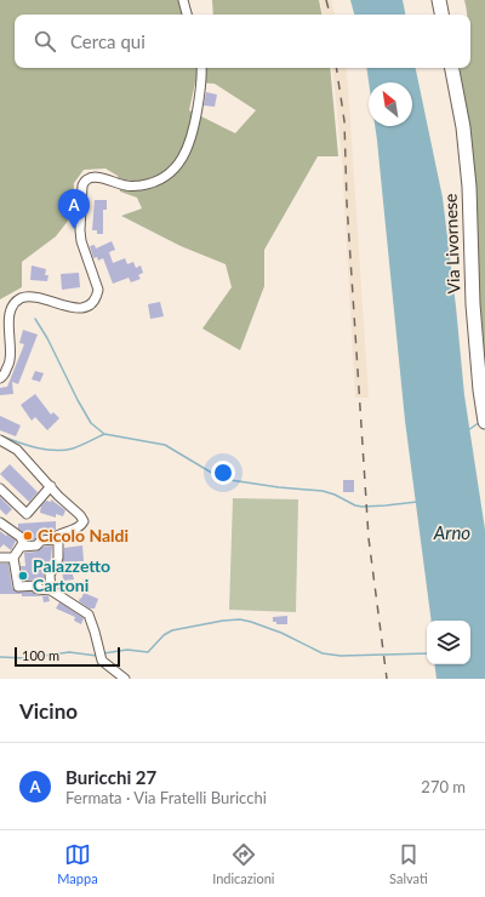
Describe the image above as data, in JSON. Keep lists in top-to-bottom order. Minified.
{"streets":{"main road":["Via Livornese"]},"water":["Arno"],"places":["Cicolo Naldi","Palazzetto Cartoni"],"scale_bar":"100 m","north":"top left","page":{"search":"Cerca qui","pins":"A","scale":"100 m","heading":"Vicino","list":[{"mark":"A","name":"Buricchi 27","note":"Fermata · Via Fratelli Buricchi","value":"270 m"}],"nav":["Mappa","Indicazioni","Salvati"]}}
